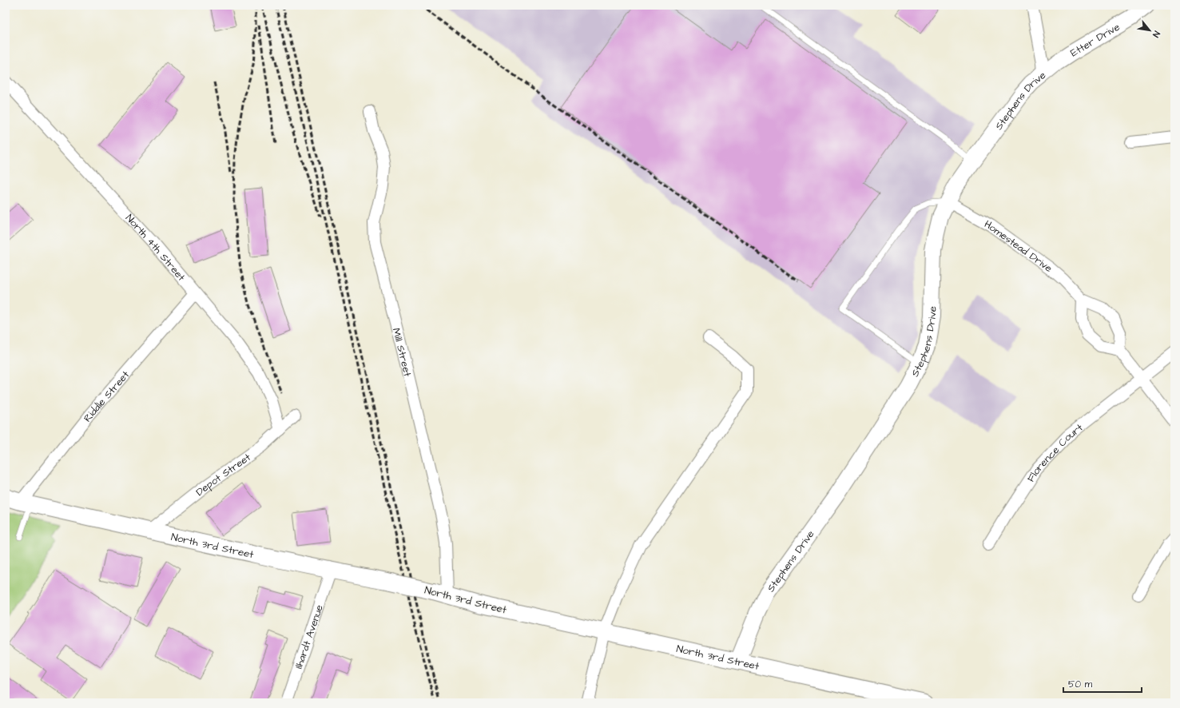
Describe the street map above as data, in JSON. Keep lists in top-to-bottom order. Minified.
{"streets":{"main road":["Etter Drive","Stephens Drive","North 3rd Street"],"street":["Homestead Drive","North 4th Street","Mill Street","Riddle Street","Florence Court","Depot Street","Ilhardt Avenue"]},"crossings":[["Etter Drive","Stephens Drive"],["Stephens Drive","Homestead Drive"],["Stephens Drive","North 3rd Street"],["North 4th Street","Riddle Street"],["North 4th Street","Depot Street"],["Mill Street","North 3rd Street"],["Riddle Street","North 3rd Street"],["Depot Street","North 3rd Street"],["North 3rd Street","Ilhardt Avenue"]],"scale_bar":"50 m","north":"bottom right"}
